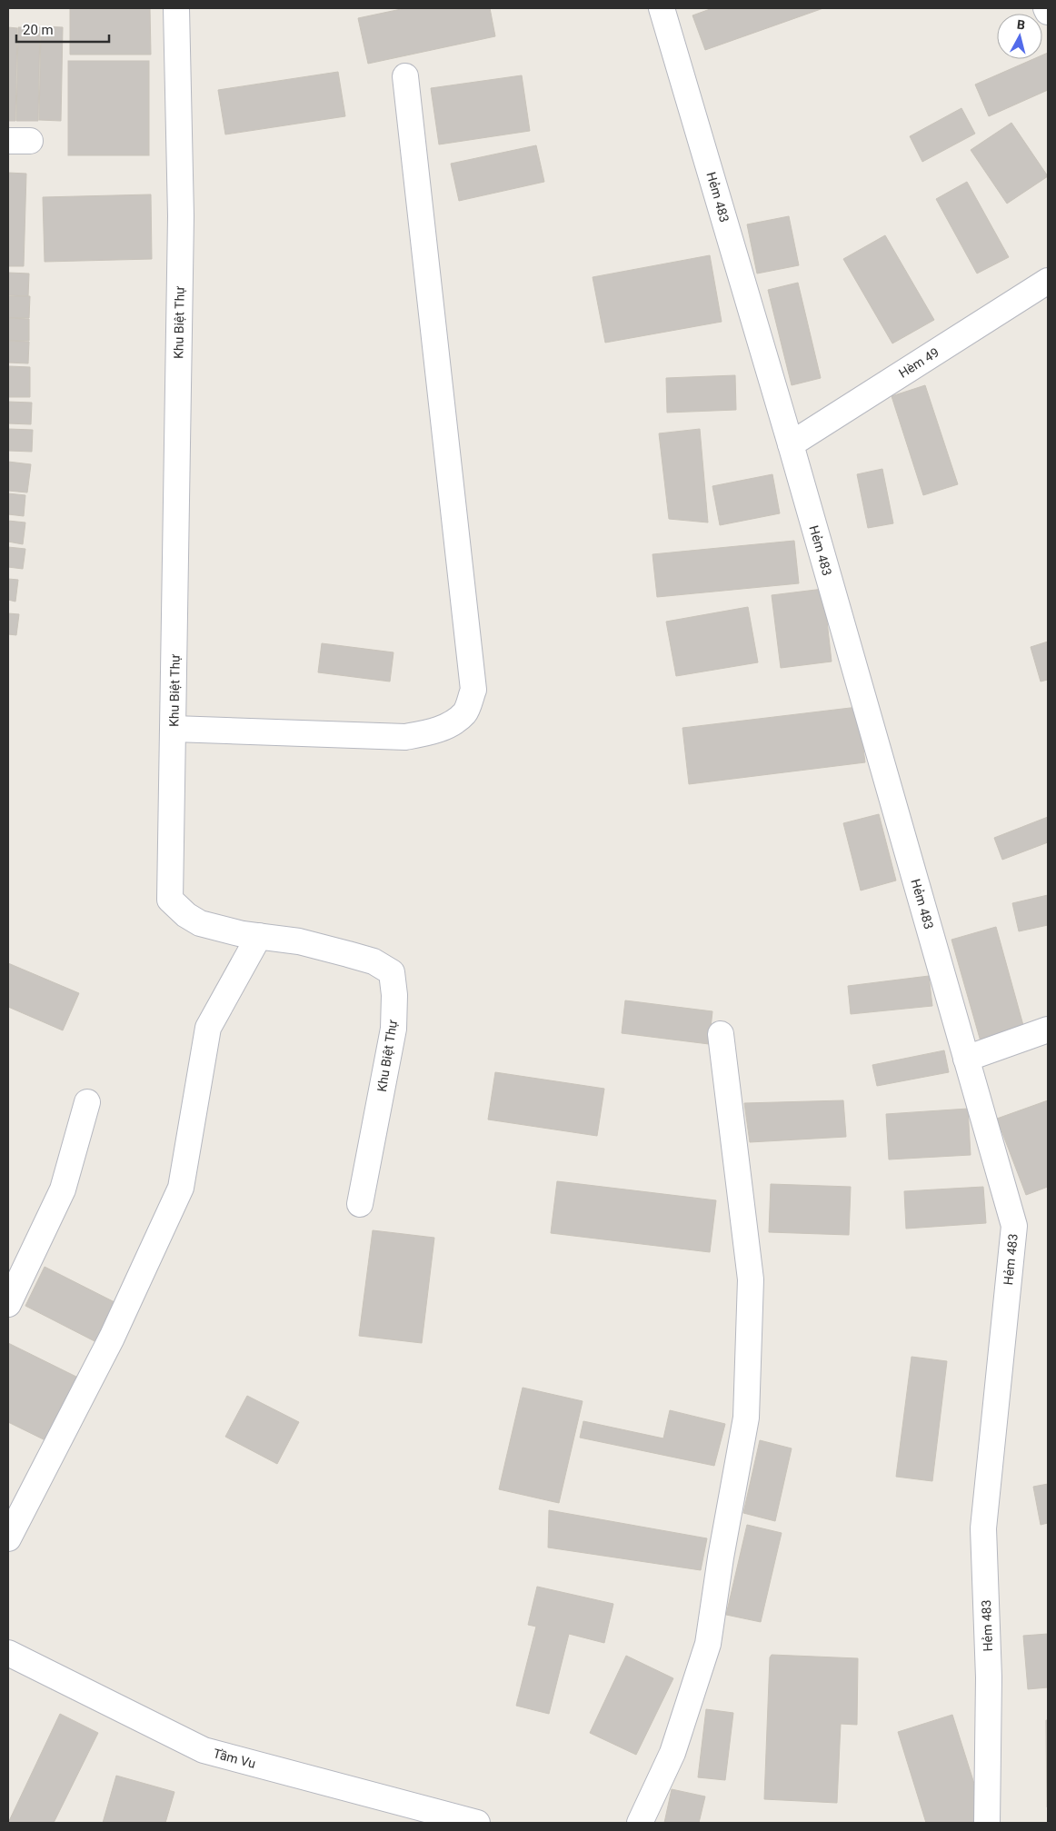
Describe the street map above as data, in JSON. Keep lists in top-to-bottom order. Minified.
{"streets":{"street":["Hẻm 483","Khu Biệt Thự","Hèm 49","Tầm Vu"]},"crossings":[["Hẻm 483","Hèm 49"]],"scale_bar":"20 m","north":"top"}
